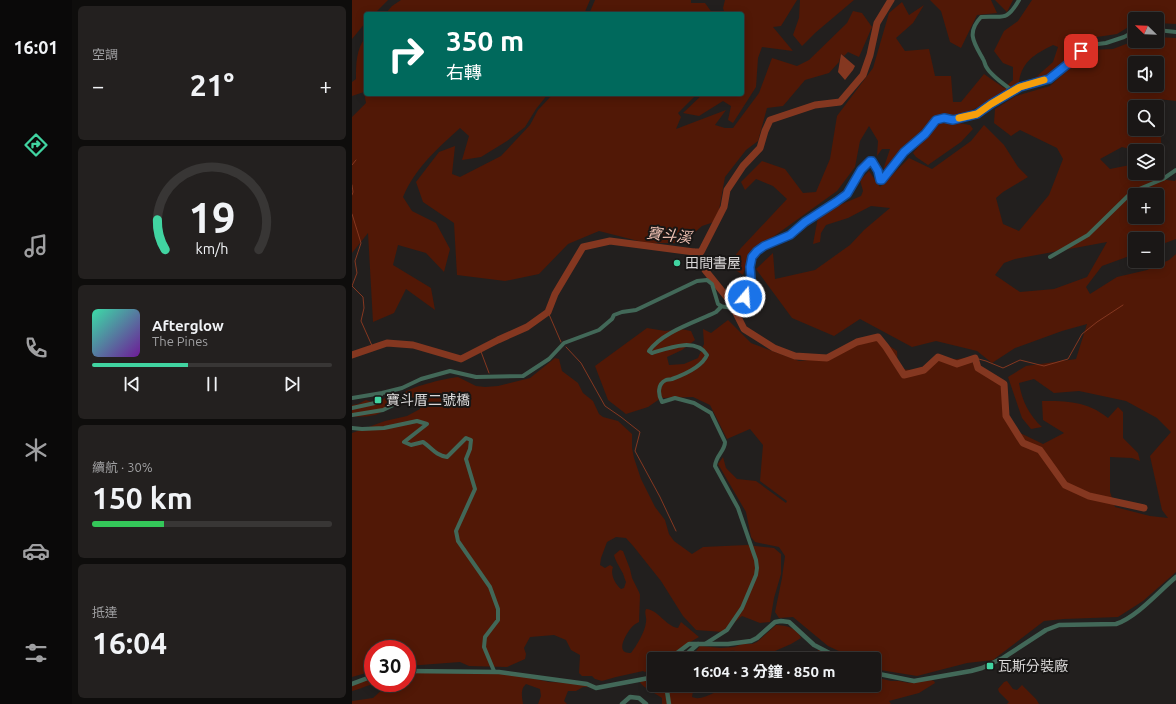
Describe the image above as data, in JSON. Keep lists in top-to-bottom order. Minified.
{"water":["寶斗溪"],"places":{"other":["田間書屋"],"transit":["寶斗厝二號橋","瓦斯分裝廠"]},"north":"top left","page":{"tabs":"16:01","tile":["空調",["續航 · 30%","150 km"],["抵達","16:04"]],"map_buttons":["+","−"],"turn":["350 m","右轉"],"heat":["−","21°","+"],"song":["Afterglow","The Pines"],"limit":"30","trip":"16:04 · 3 分鐘 · 850 m","gauge":["19","km/h"]}}
